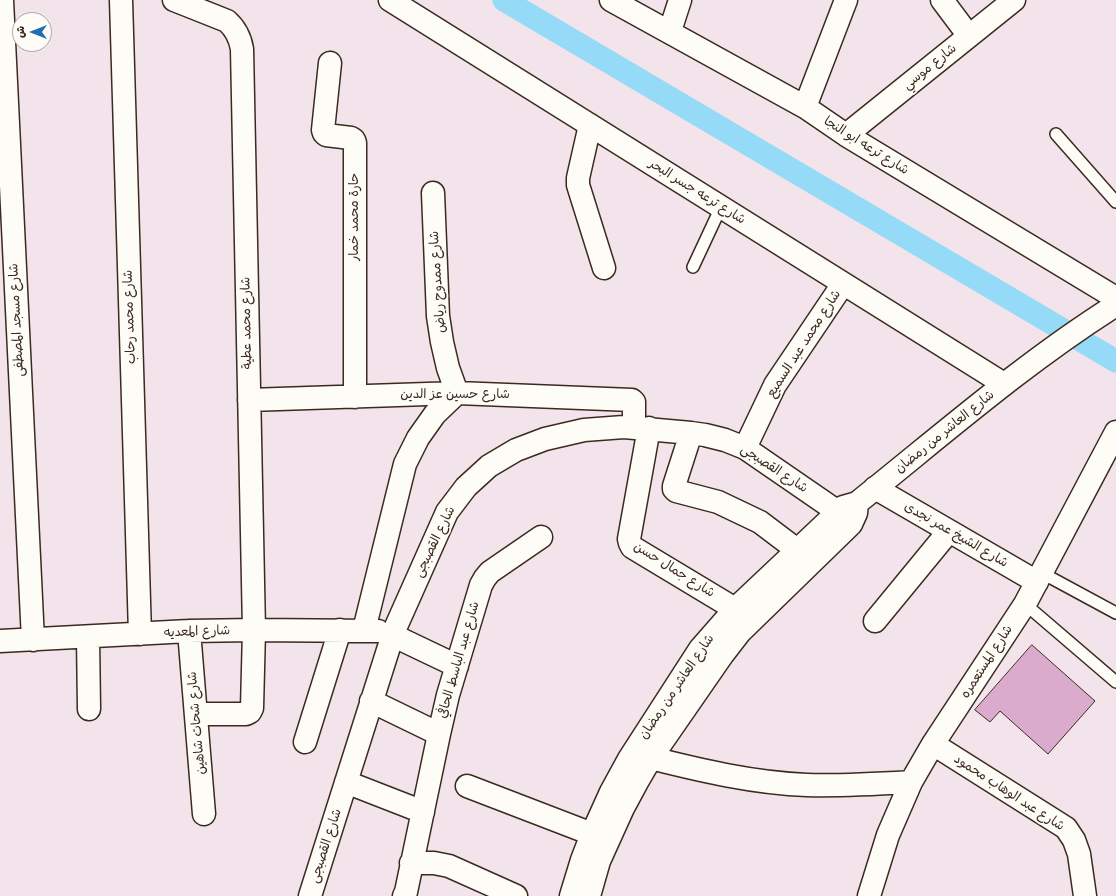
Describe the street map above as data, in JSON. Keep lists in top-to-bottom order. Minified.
{"streets":{"street":["شارع موسي","شارع ترعه ابو النجا","شارع ترعه جسر البحر","حارة محمد خمار","شارع ممدوح رياض","شارع محمد رحاب","شارع مسجد المصطفى","شارع محمد عطية","شارع محمد عبد السميع","شارع حسين عز الدين","شارع العاشر من رمضان","شارع القصبجى","شارع الشيخ عمر نجدى","شارع جمال حسن","شارع المعديه","شارع عبد الباسط الحافي","شارع المستعمره","شارع شحات شاهين","شارع عبد الوهاب محمود"]},"crossings":[["شارع موسي","شارع ترعه ابو النجا"],["شارع ترعه جسر البحر","شارع محمد عبد السميع"],["شارع ترعه جسر البحر","شارع العاشر من رمضان"],["حارة محمد خمار","شارع حسين عز الدين"],["شارع ممدوح رياض","شارع حسين عز الدين"],["شارع محمد رحاب","شارع المعديه"],["شارع مسجد المصطفى","شارع المعديه"],["شارع محمد عطية","شارع حسين عز الدين"],["شارع محمد عطية","شارع المعديه"],["شارع محمد عطية","شارع شحات شاهين"],["شارع محمد عبد السميع","شارع القصبجى"],["شارع حسين عز الدين","شارع القصبجى"],["شارع حسين عز الدين","شارع جمال حسن"],["شارع العاشر من رمضان","شارع القصبجى"],["شارع العاشر من رمضان","شارع الشيخ عمر نجدى"],["شارع العاشر من رمضان","شارع جمال حسن"],["شارع القصبجى","شارع جمال حسن"],["شارع القصبجى","شارع المعديه"],["شارع الشيخ عمر نجدى","شارع المستعمره"],["شارع المعديه","شارع شحات شاهين"],["شارع المستعمره","شارع عبد الوهاب محمود"]],"north":"left"}
